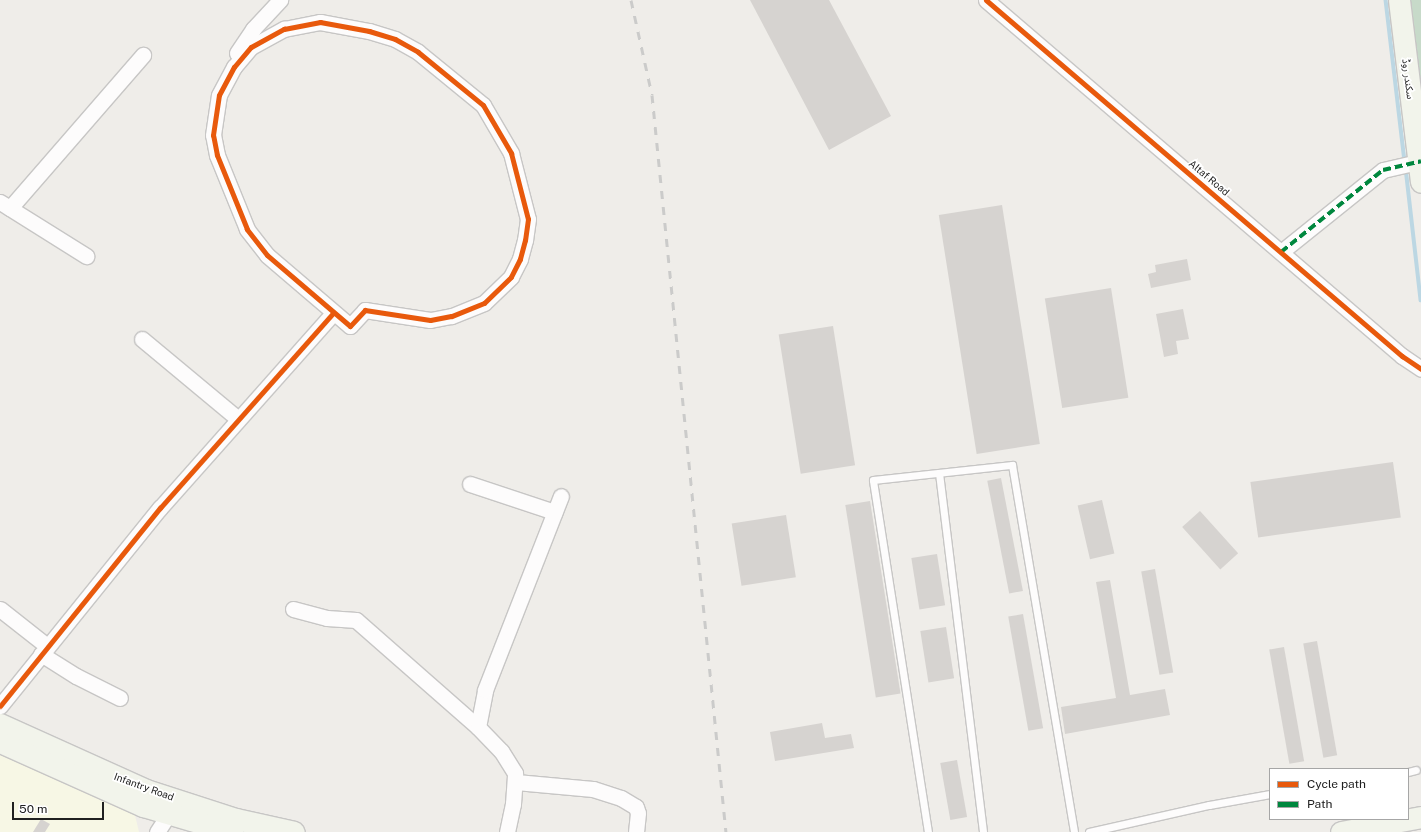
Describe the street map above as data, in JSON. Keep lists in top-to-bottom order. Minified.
{"streets":{"main road":["سکندر روڈ","Infantry Road"],"street":["Altaf Road"]},"legend":["Cycle path","Path"],"scale_bar":"50 m"}
